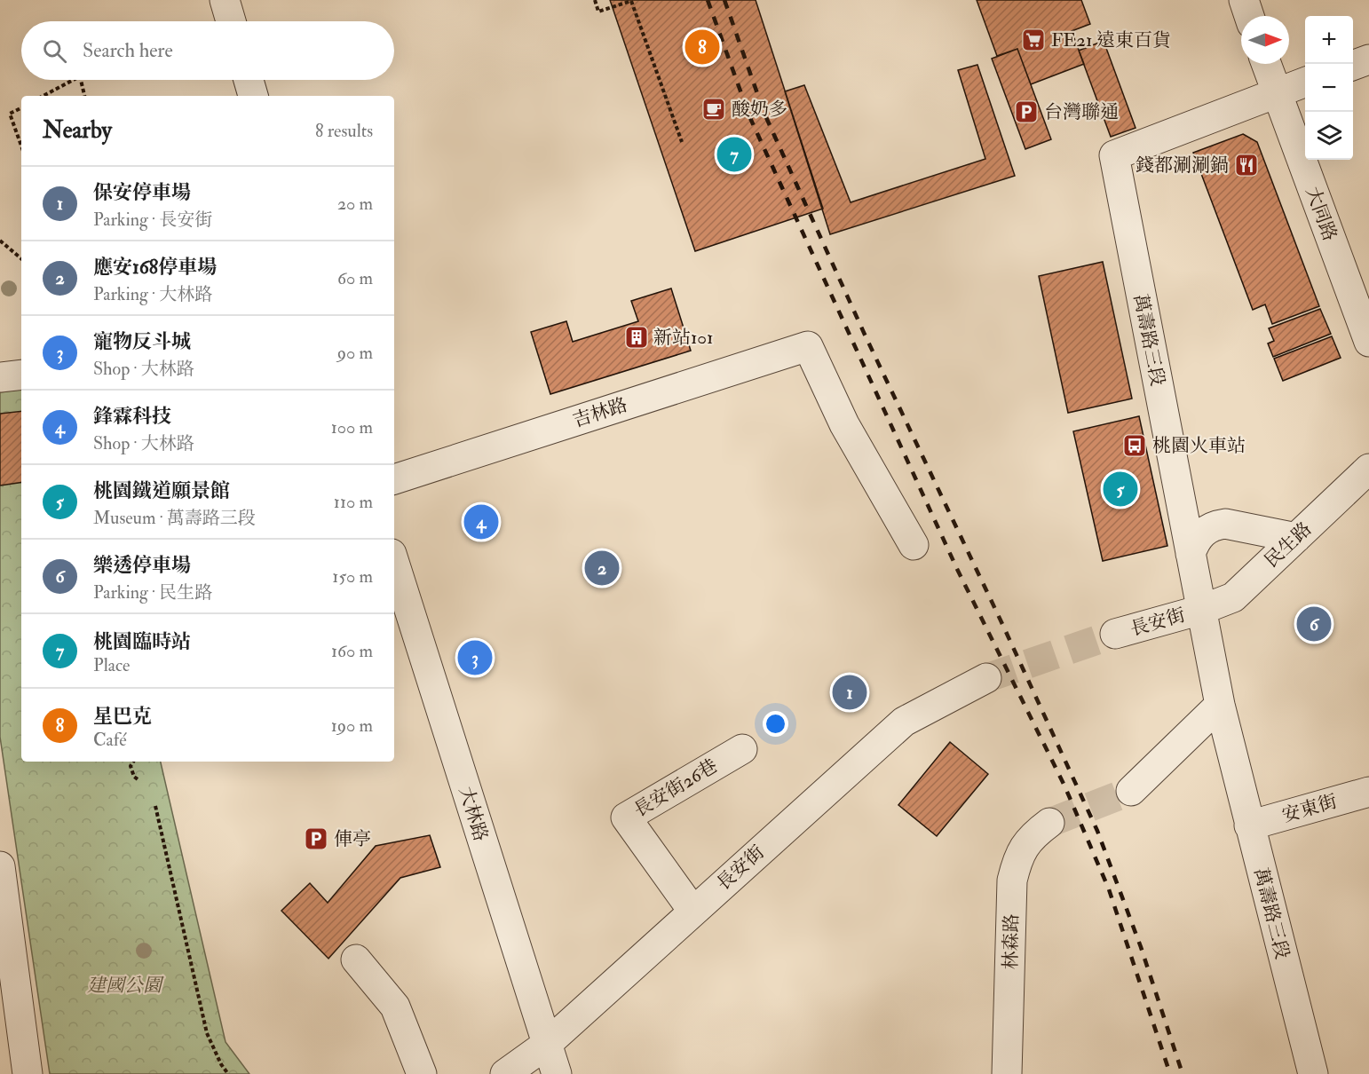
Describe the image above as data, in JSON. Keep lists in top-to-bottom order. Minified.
{"streets":{"street":["大同路","萬壽路三段","吉林路","民生路","長安街","長安街26巷","安東街","大林路","林森路"]},"crossings":[["大同路","萬壽路三段"],["萬壽路三段","民生路"],["萬壽路三段","長安街"],["萬壽路三段","安東街"],["民生路","長安街"],["長安街","長安街26巷"],["長安街","大林路"]],"parks":["建國公園"],"places":{"supermarket":["FE21 遠東百貨"],"cafe":["酸奶多"],"parking":["台灣聯通","俥亭"],"restaurant":["錢都涮涮鍋"],"building":["新站101"],"bus stop":["桃園火車站"]},"north":"right","page":{"map_buttons":["+","−"],"search":"Search here","pins":["8","7","5","4","2","6","3","1"],"heading":["Nearby","8 results"],"list":[{"mark":"1","name":"保安停車場","note":"Parking · 長安街","value":"20 m"},{"mark":"2","name":"應安168停車場","note":"Parking · 大林路","value":"60 m"},{"mark":"3","name":"寵物反斗城","note":"Shop · 大林路","value":"90 m"},{"mark":"4","name":"鋒霖科技","note":"Shop · 大林路","value":"100 m"},{"mark":"5","name":"桃園鐵道願景館","note":"Museum · 萬壽路三段","value":"110 m"},{"mark":"6","name":"樂透停車場","note":"Parking · 民生路","value":"150 m"},{"mark":"7","name":"桃園臨時站","note":"Place","value":"160 m"},{"mark":"8","name":"星巴克","note":"Café","value":"190 m"}]}}
